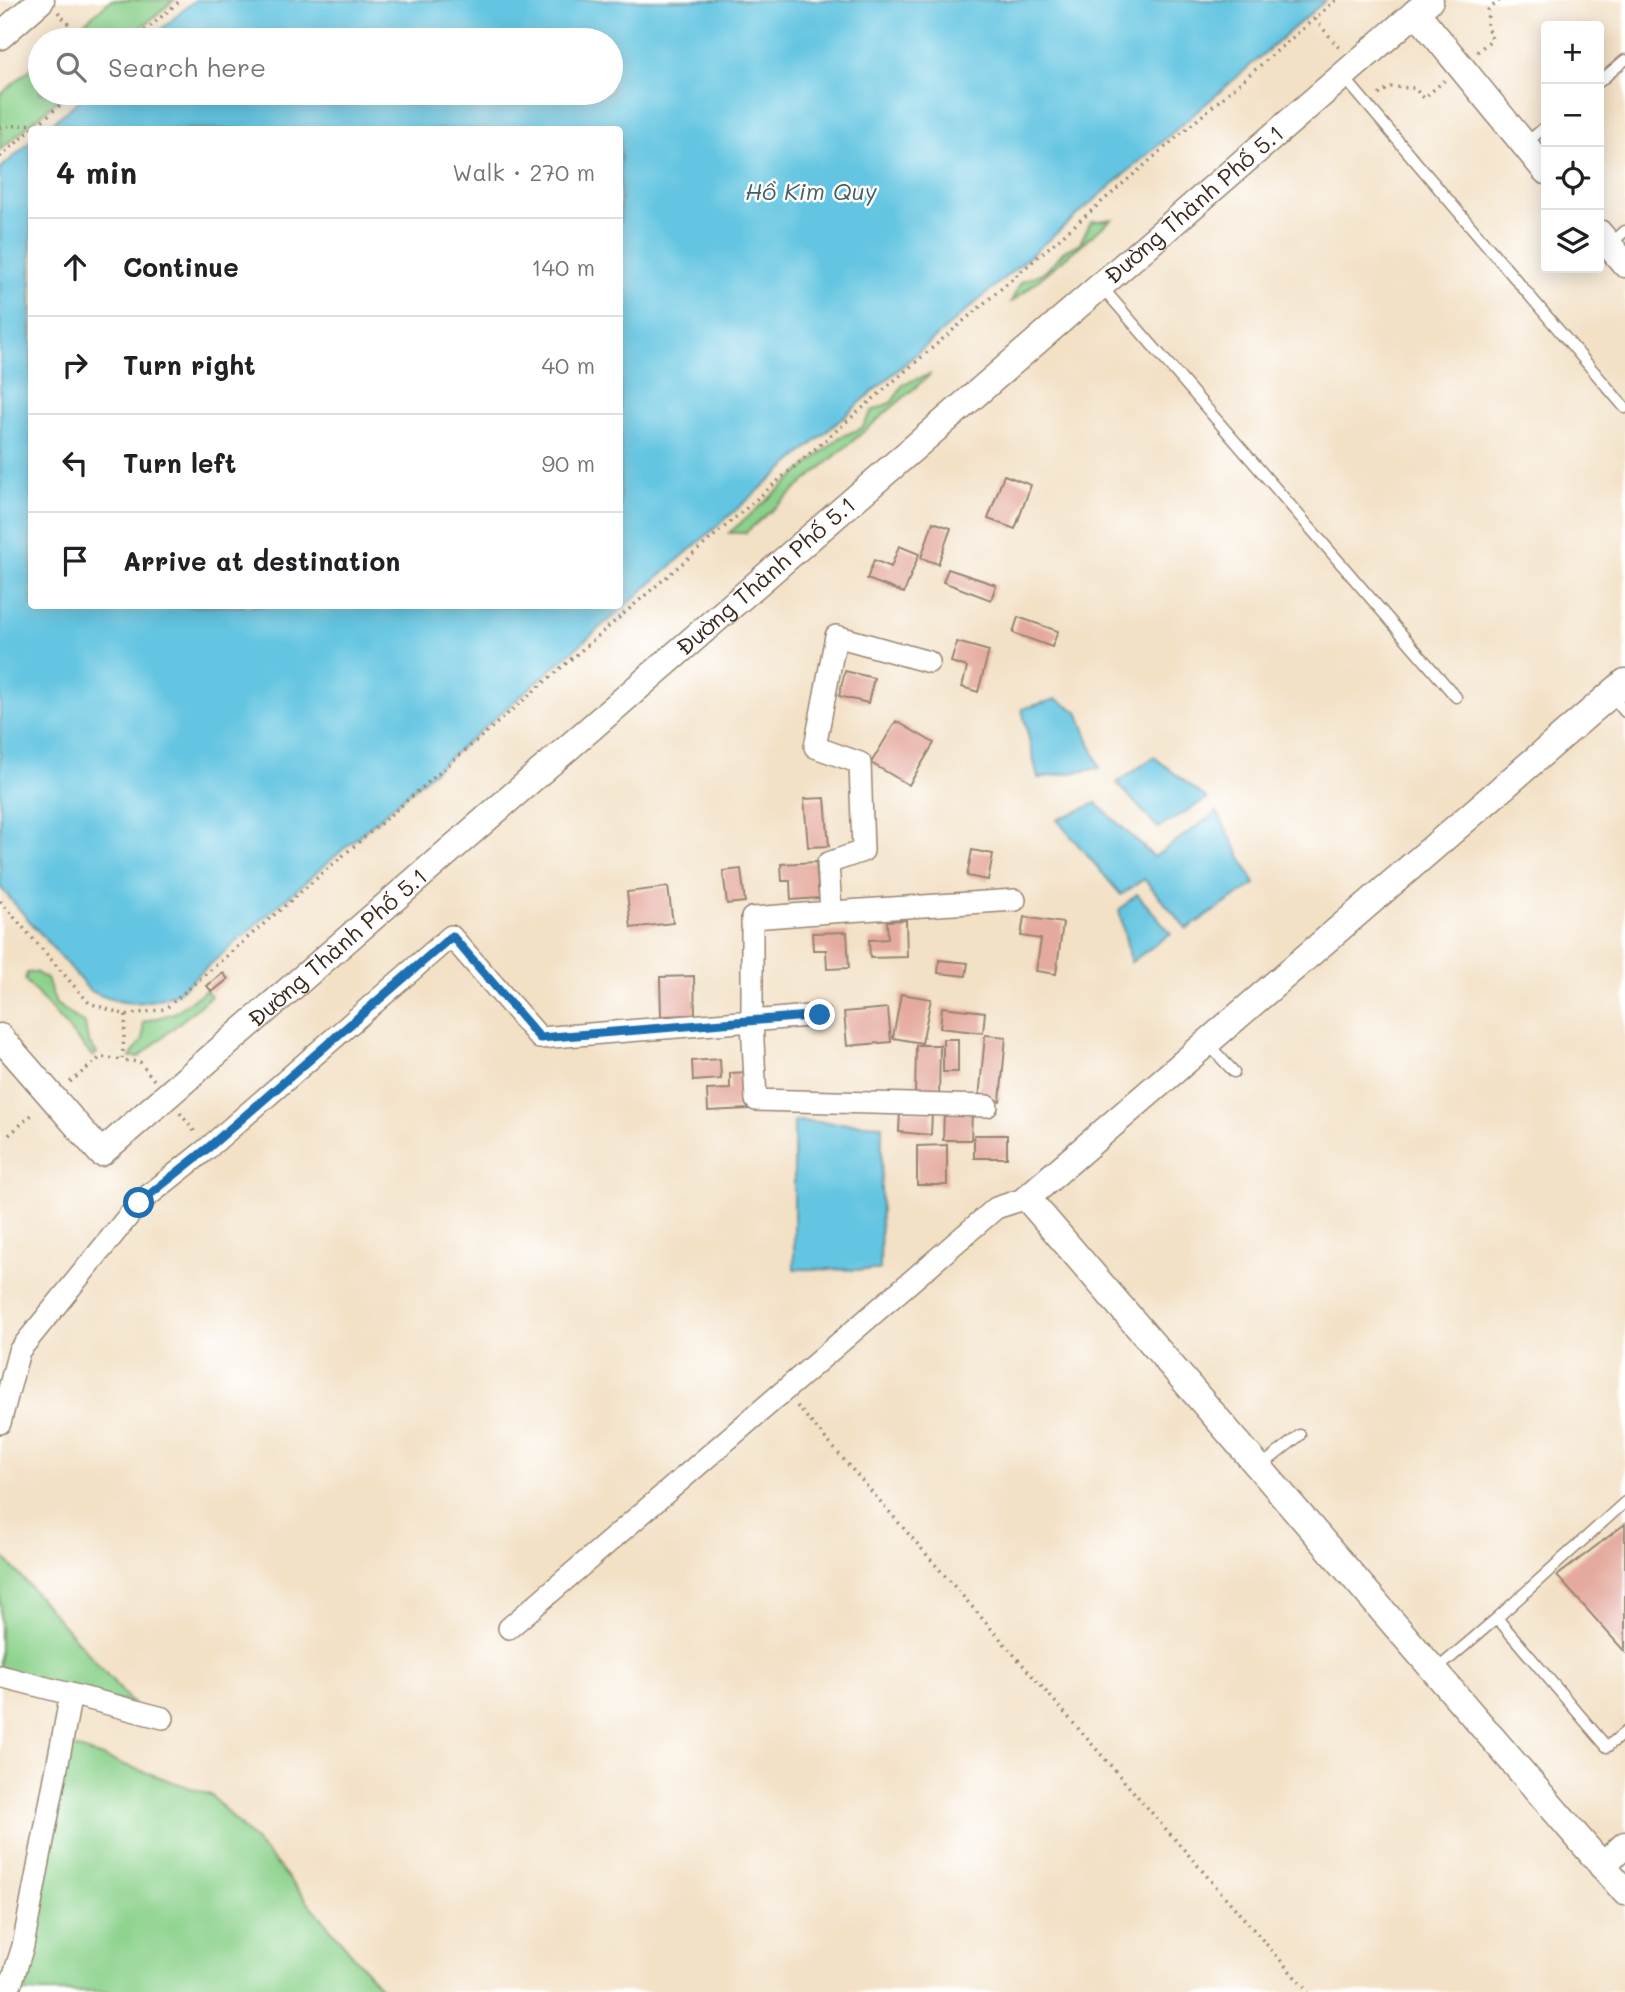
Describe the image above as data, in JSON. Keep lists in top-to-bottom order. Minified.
{"streets":{"street":["Đường Thành Phố 5.1"]},"water":["Hồ Kim Quy"],"page":{"map_buttons":["+","−"],"search":"Search here","heading":["4 min","Walk · 270 m"],"list":[["Continue","140 m"],["Turn right","40 m"],["Turn left","90 m"],"Arrive at destination"]}}
